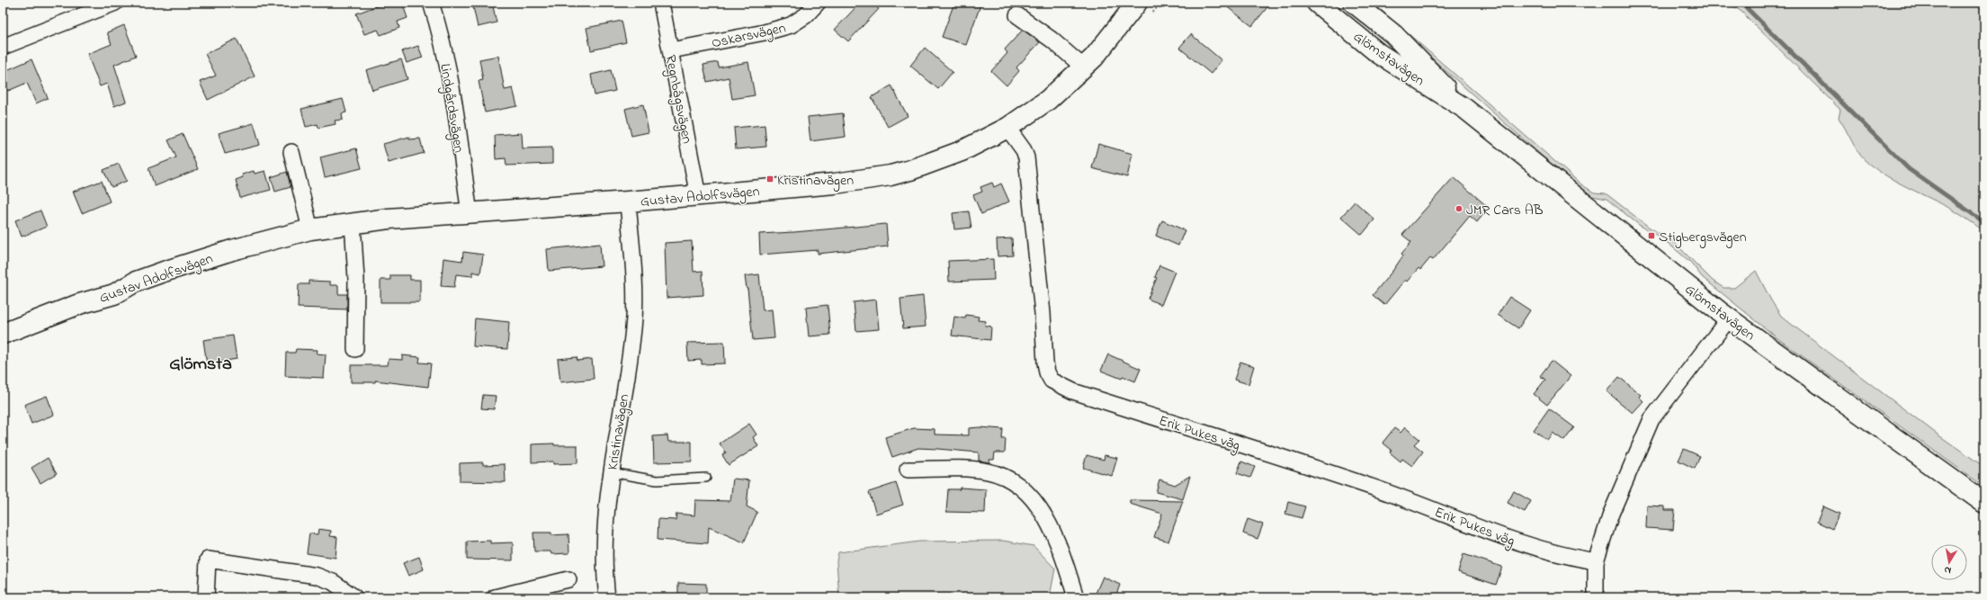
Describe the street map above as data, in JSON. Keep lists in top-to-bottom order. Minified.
{"streets":{"street":["Oskarsvägen","Glömstavägen","Regnbågsvägen","Lindgårdsvägen","Gustav Adolfsvägen","Kristinavägen","Erik Pukes väg"]},"crossings":[["Oskarsvägen","Regnbågsvägen"],["Regnbågsvägen","Gustav Adolfsvägen"],["Lindgårdsvägen","Gustav Adolfsvägen"],["Gustav Adolfsvägen","Kristinavägen"],["Gustav Adolfsvägen","Erik Pukes väg"]],"districts":["Glömsta"],"places":{"transit":["Kristinavägen","Stigbergsvägen"],"other":["JMR Cars AB"]},"north":"bottom"}
